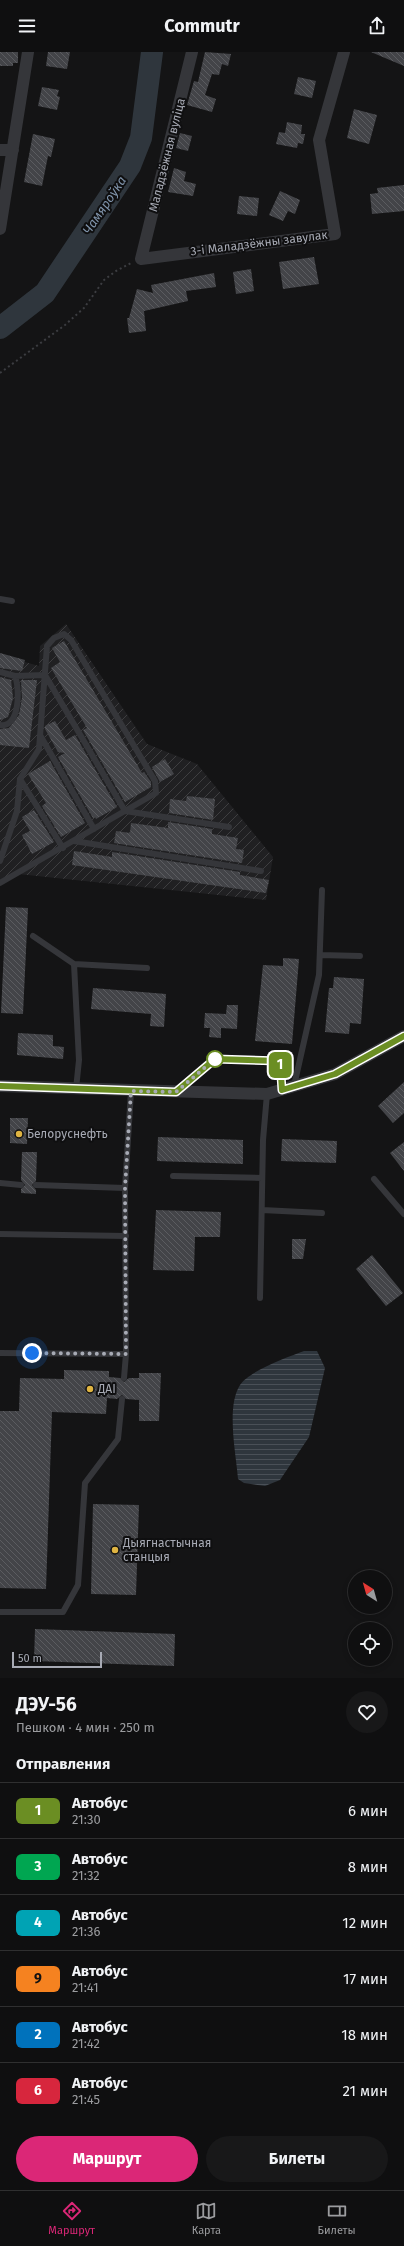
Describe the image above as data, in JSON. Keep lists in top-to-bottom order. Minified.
{"streets":{"street":["Маладзёжная вуліца","3-і Маладзёжны завулак"]},"crossings":[["Маладзёжная вуліца","3-і Маладзёжны завулак"]],"water":["Чамяроўка"],"places":["Белоруснефть","ДАІ","Дыягнастычная станцыя"],"lines":["bus line 1"],"scale_bar":"50 m","north":"top left","page":{"header":"Commutr","on_map":"1","scale":"50 m","heading":[["ДЭУ-56","Пешком · 4 мин · 250 m"],"Отправления"],"list":[{"mark":"1","name":"Автобус","note":"21:30","value":"6 мин"},{"mark":"3","name":"Автобус","note":"21:32","value":"8 мин"},{"mark":"4","name":"Автобус","note":"21:36","value":"12 мин"},{"mark":"9","name":"Автобус","note":"21:41","value":"17 мин"},{"mark":"2","name":"Автобус","note":"21:42","value":"18 мин"},{"mark":"6","name":"Автобус","note":"21:45","value":"21 мин"}],"buttons":["Маршрут","Билеты"],"tabs":["Маршрут","Карта","Билеты"]}}
